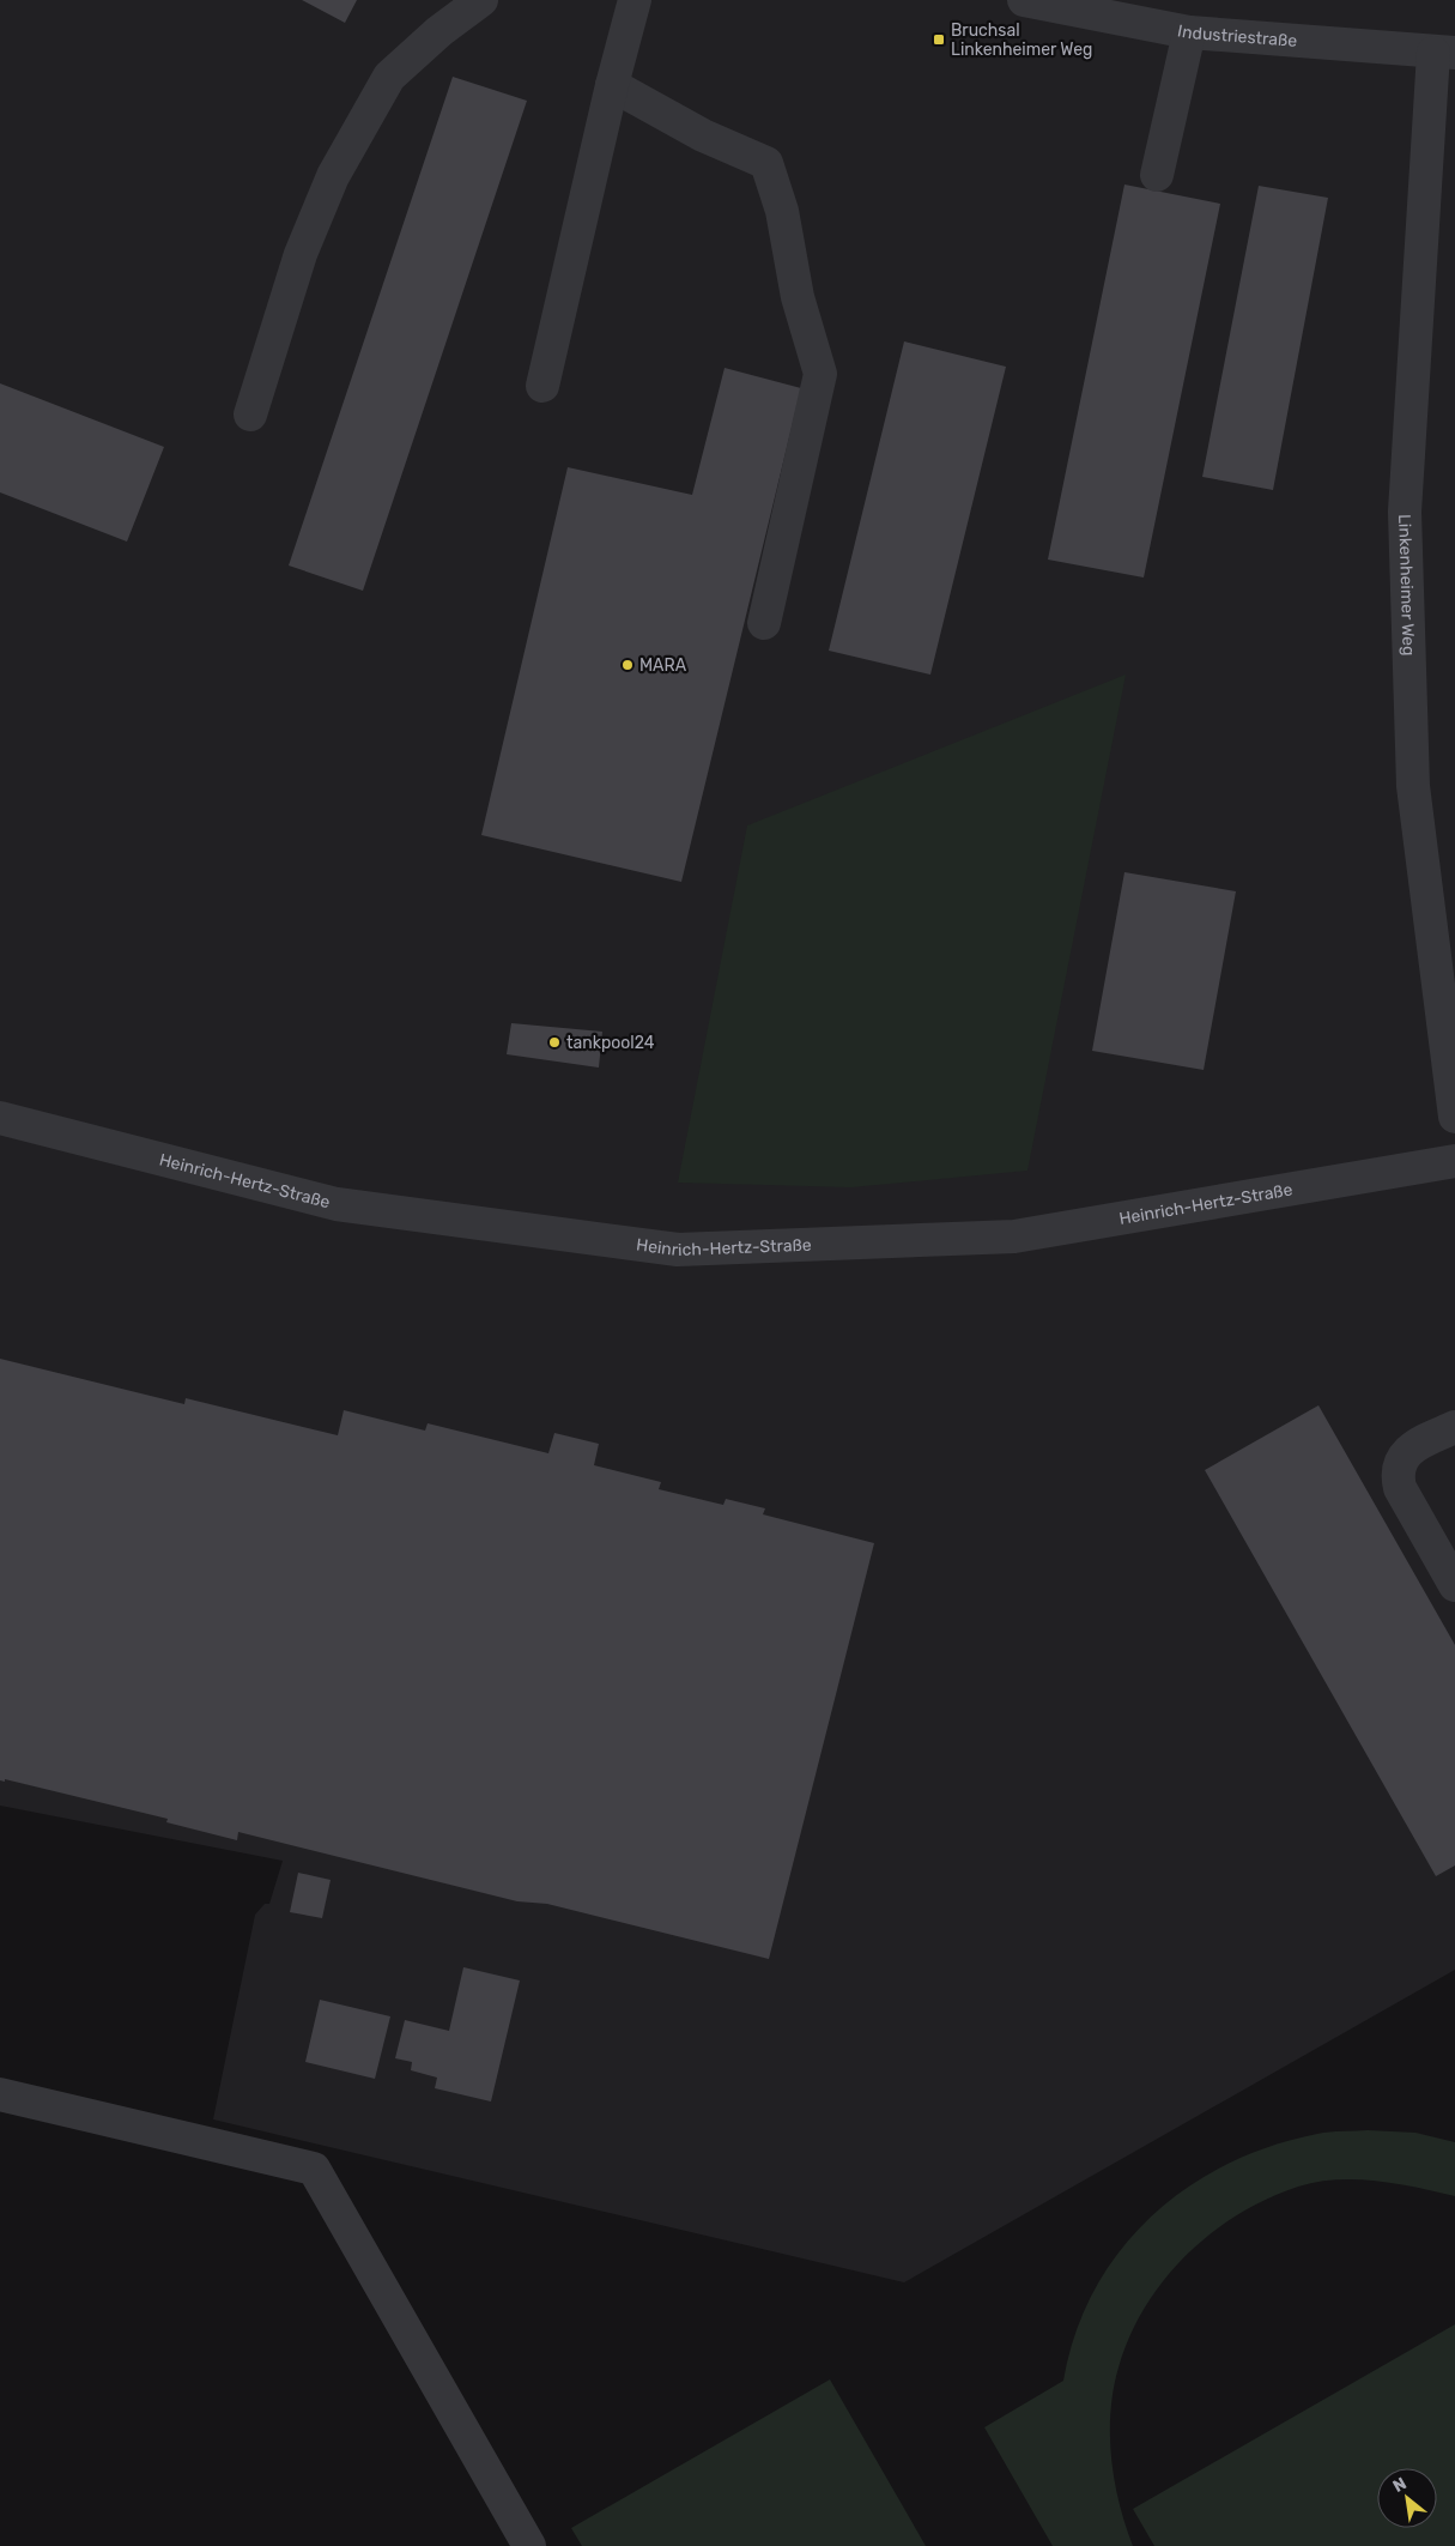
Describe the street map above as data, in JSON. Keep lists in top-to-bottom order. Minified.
{"streets":{"street":["Industriestraße","Linkenheimer Weg","Heinrich-Hertz-Straße"]},"crossings":[["Industriestraße","Linkenheimer Weg"]],"places":{"transit":["Bruchsal Linkenheimer Weg"],"other":["MARA","tankpool24"]},"north":"top left"}
